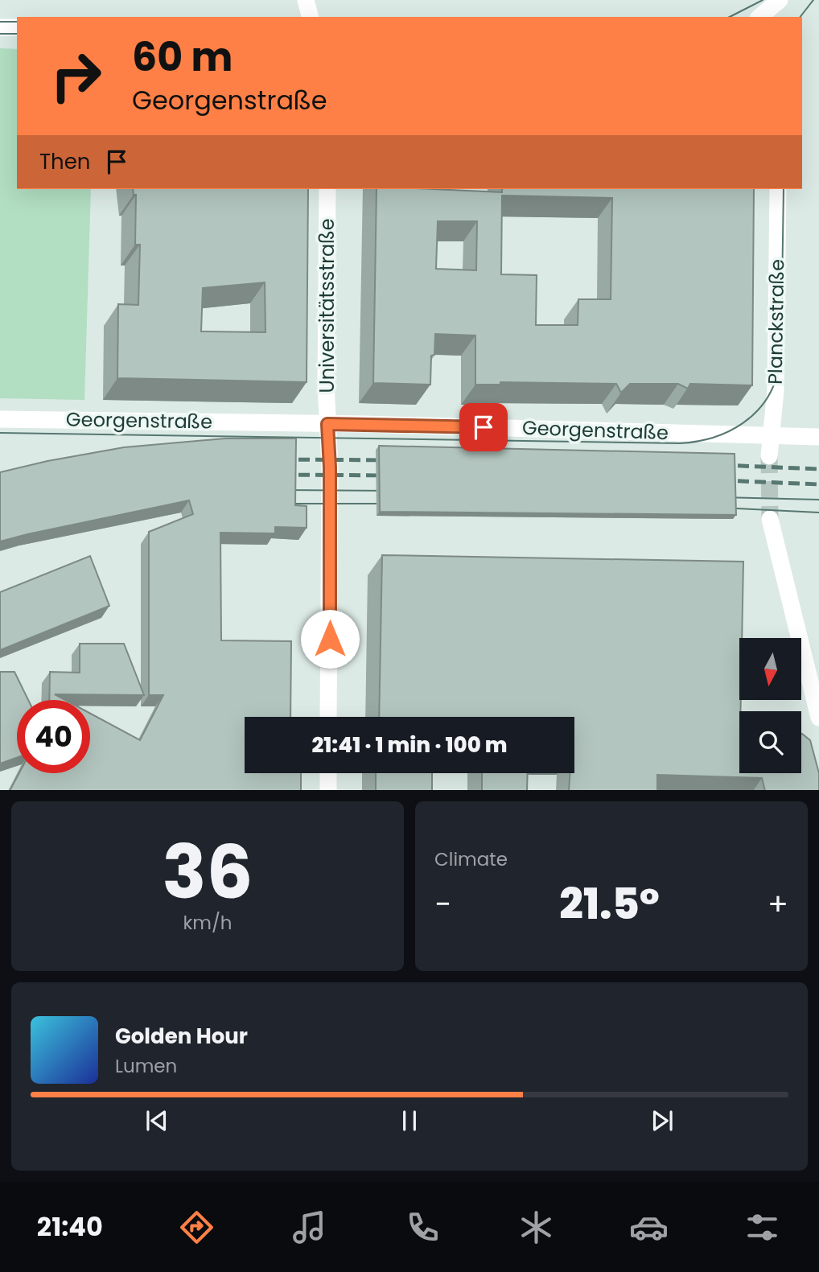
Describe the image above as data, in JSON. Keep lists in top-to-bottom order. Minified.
{"streets":{"street":["Universitätsstraße","Planckstraße","Georgenstraße"]},"crossings":[["Universitätsstraße","Georgenstraße"],["Planckstraße","Georgenstraße"]],"north":"bottom","page":{"turn":["60 m","Georgenstraße"],"then":"Then","limit":"40","trip":"21:41 · 1 min · 100 m","tile":[["36","km/h"],"Climate"],"heat":["−","21.5°","+"],"song":["Golden Hour","Lumen"],"tabs":"21:40"}}
